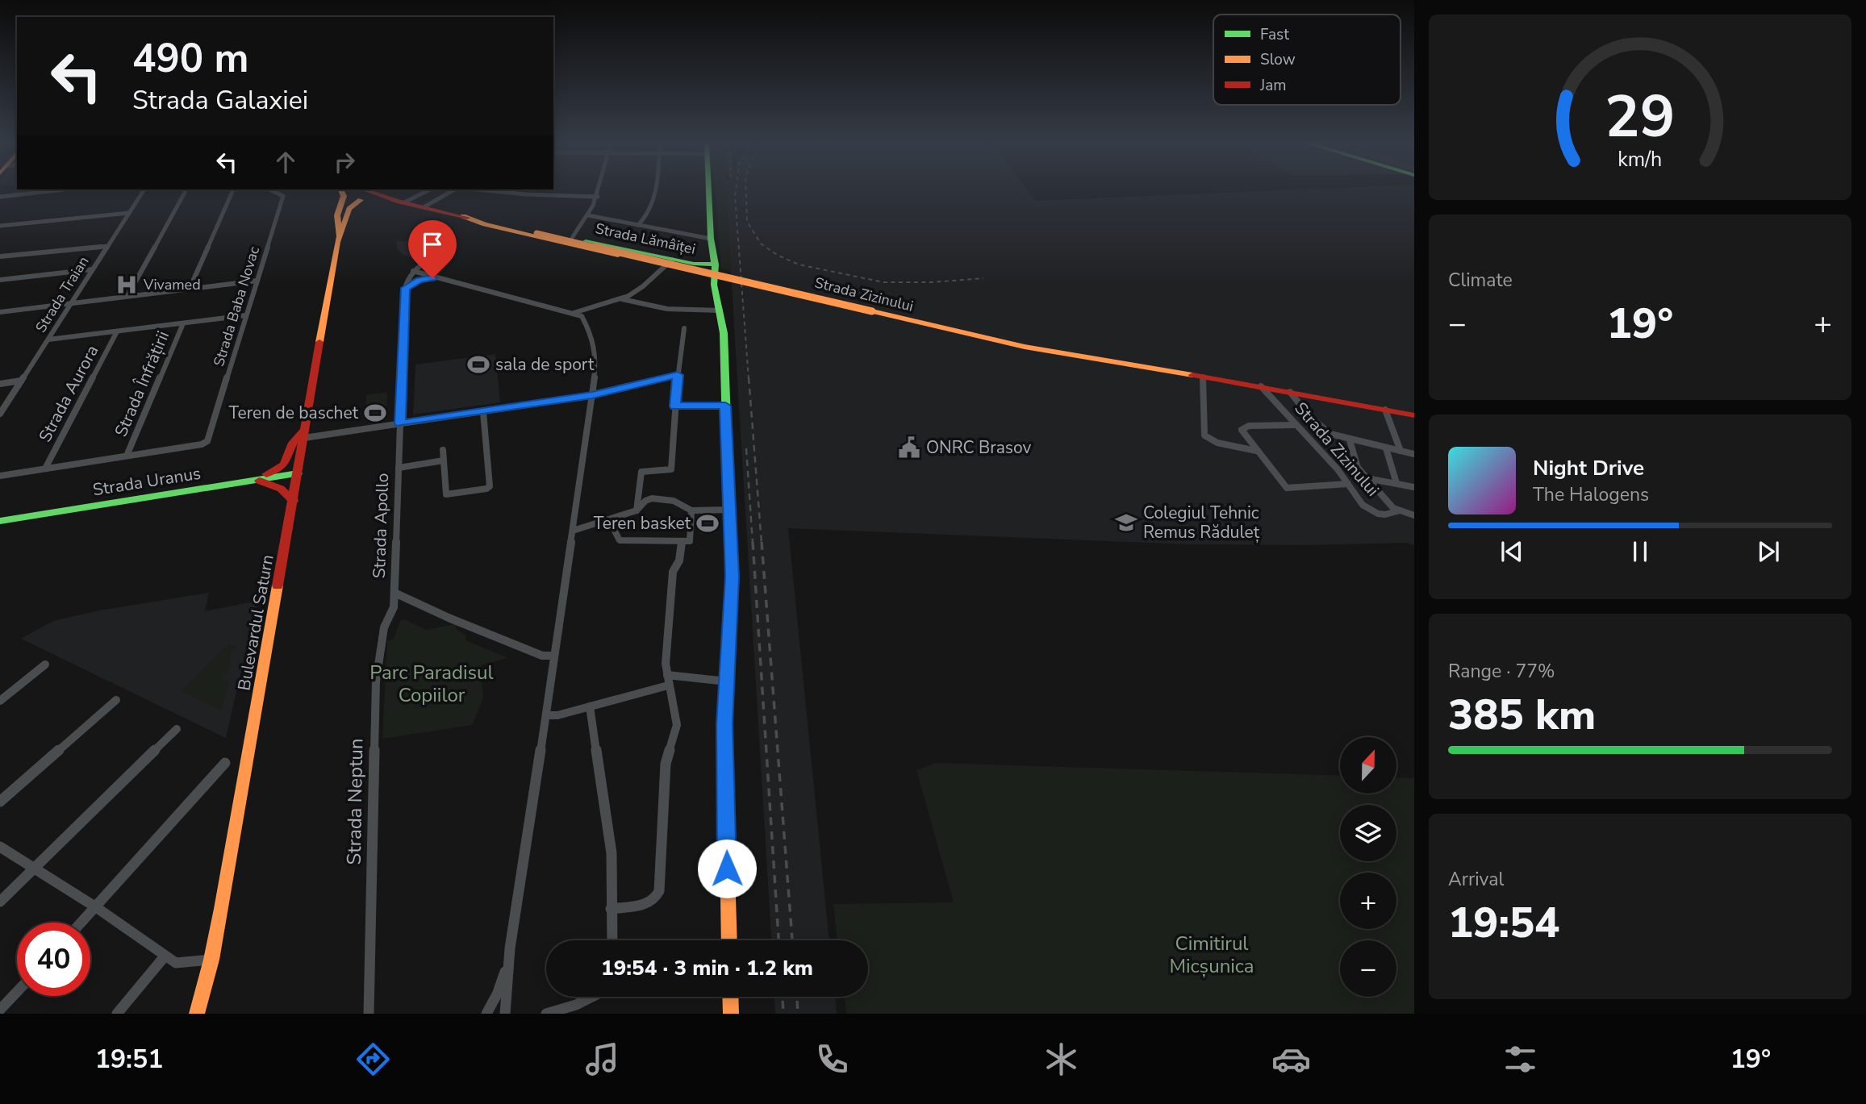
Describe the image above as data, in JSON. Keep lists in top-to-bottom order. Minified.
{"streets":{"main road":["Strada Lămâiței","Strada Zizinului","Strada Uranus","Bulevardul Saturn"],"street":["Strada Traian","Strada Baba Novac","Strada Înfrățirii","Strada Aurora","Strada Apollo","Strada Neptun"]},"crossings":[["Strada Lămâiței","Strada Zizinului"],["Strada Zizinului","Bulevardul Saturn"],["Strada Baba Novac","Strada Înfrățirii"],["Strada Uranus","Bulevardul Saturn"],["Strada Apollo","Strada Neptun"]],"parks":["Parc Paradisul Copiilor","Cimitirul Micșunica"],"places":{"hospital":["Vivamed"],"sports":["sala de sport","Teren de baschet","Teren basket"],"public building":["ONRC Brasov"],"school or university":["Colegiul Tehnic Remus Răduleț"]},"legend":["Fast","Slow","Jam"],"north":"top","page":{"turn":["490 m","Strada Galaxiei"],"tile":["Climate",["Range · 77%","385 km"],["Arrival","19:54"]],"heat":["−","19°","+"],"song":["Night Drive","The Halogens"],"map_buttons":["+","−"],"limit":"40","trip":"19:54 · 3 min · 1.2 km","tabs":["19:51","19°"],"gauge":["29","km/h"]}}
